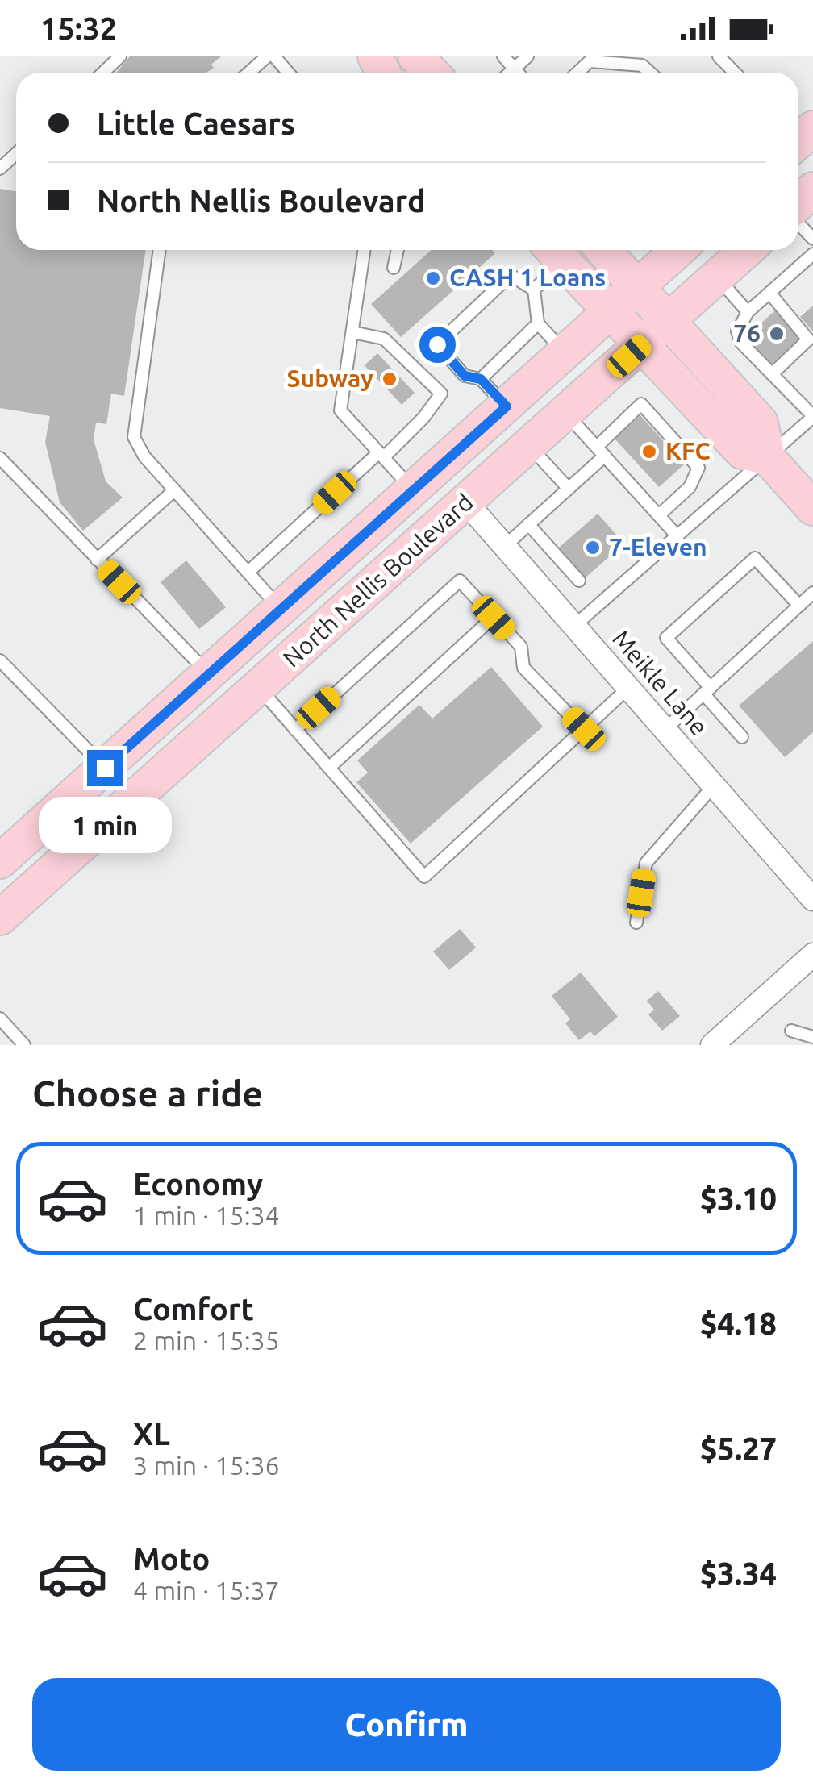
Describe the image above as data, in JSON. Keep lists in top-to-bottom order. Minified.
{"streets":{"main road":["North Nellis Boulevard"],"street":["Meikle Lane"]},"crossings":[["North Nellis Boulevard","Meikle Lane"]],"places":["CASH 1 Loans","76","Subway","KFC","7-Eleven"],"page":{"status":"15:32","banner":["Little Caesars","North Nellis Boulevard"],"bubble":"1 min","heading":"Choose a ride","list":[{"name":"Economy","note":"1 min · 15:34","value":"$3.10"},{"name":"Comfort","note":"2 min · 15:35","value":"$4.18"},{"name":"XL","note":"3 min · 15:36","value":"$5.27"},{"name":"Moto","note":"4 min · 15:37","value":"$3.34"}],"buttons":"Confirm"}}
